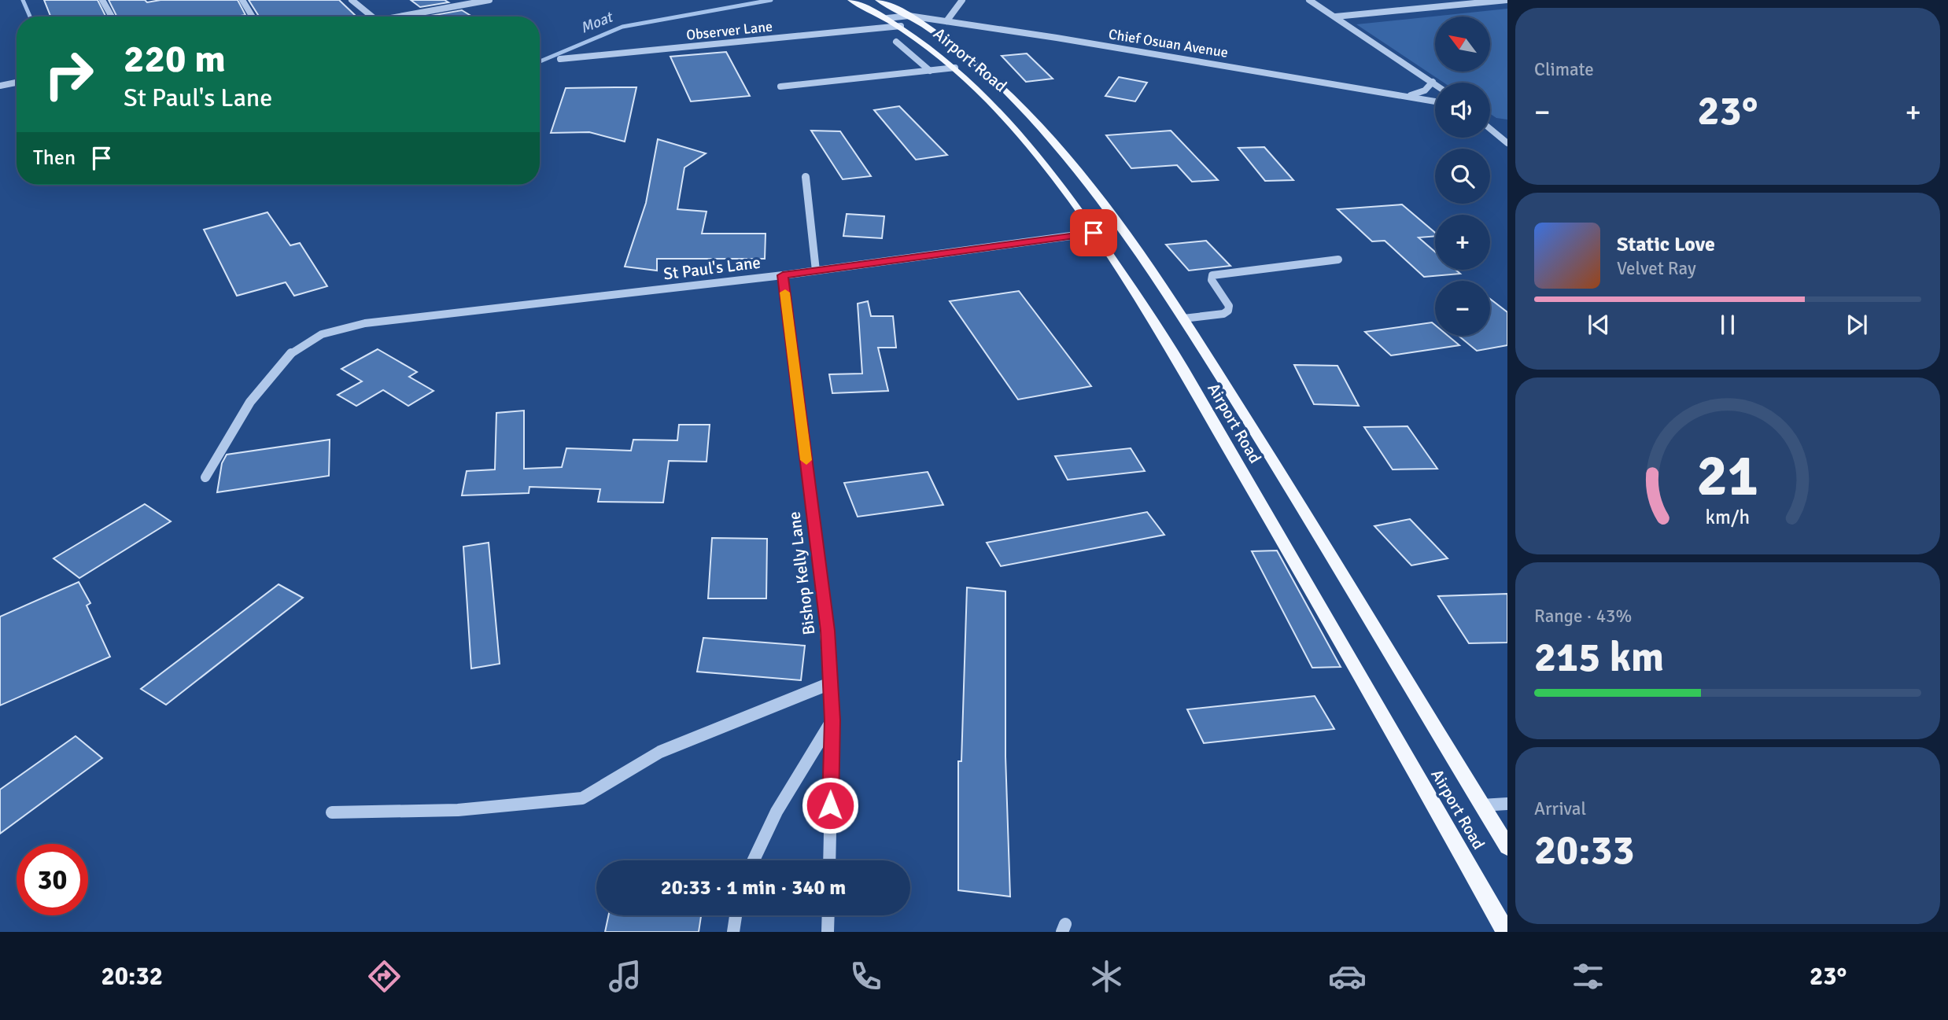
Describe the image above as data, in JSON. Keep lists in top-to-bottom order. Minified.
{"streets":{"main road":["Airport Road"],"street":["Observer Lane","Chief Osuan Avenue","St Paul's Lane","Bishop Kelly Lane"]},"crossings":[["Observer Lane","Chief Osuan Avenue"],["Observer Lane","Airport Road"],["Chief Osuan Avenue","Airport Road"],["Airport Road","St Paul's Lane"],["St Paul's Lane","Bishop Kelly Lane"]],"water":["Moat"],"north":"top left","page":{"tile":["Climate",["Range · 43%","215 km"],["Arrival","20:33"]],"map_buttons":["+","−"],"turn":["220 m","St Paul's Lane"],"heat":["−","23°","+"],"then":"Then","song":["Static Love","Velvet Ray"],"limit":"30","trip":"20:33 · 1 min · 340 m","tabs":["20:32","23°"],"gauge":["21","km/h"]}}
